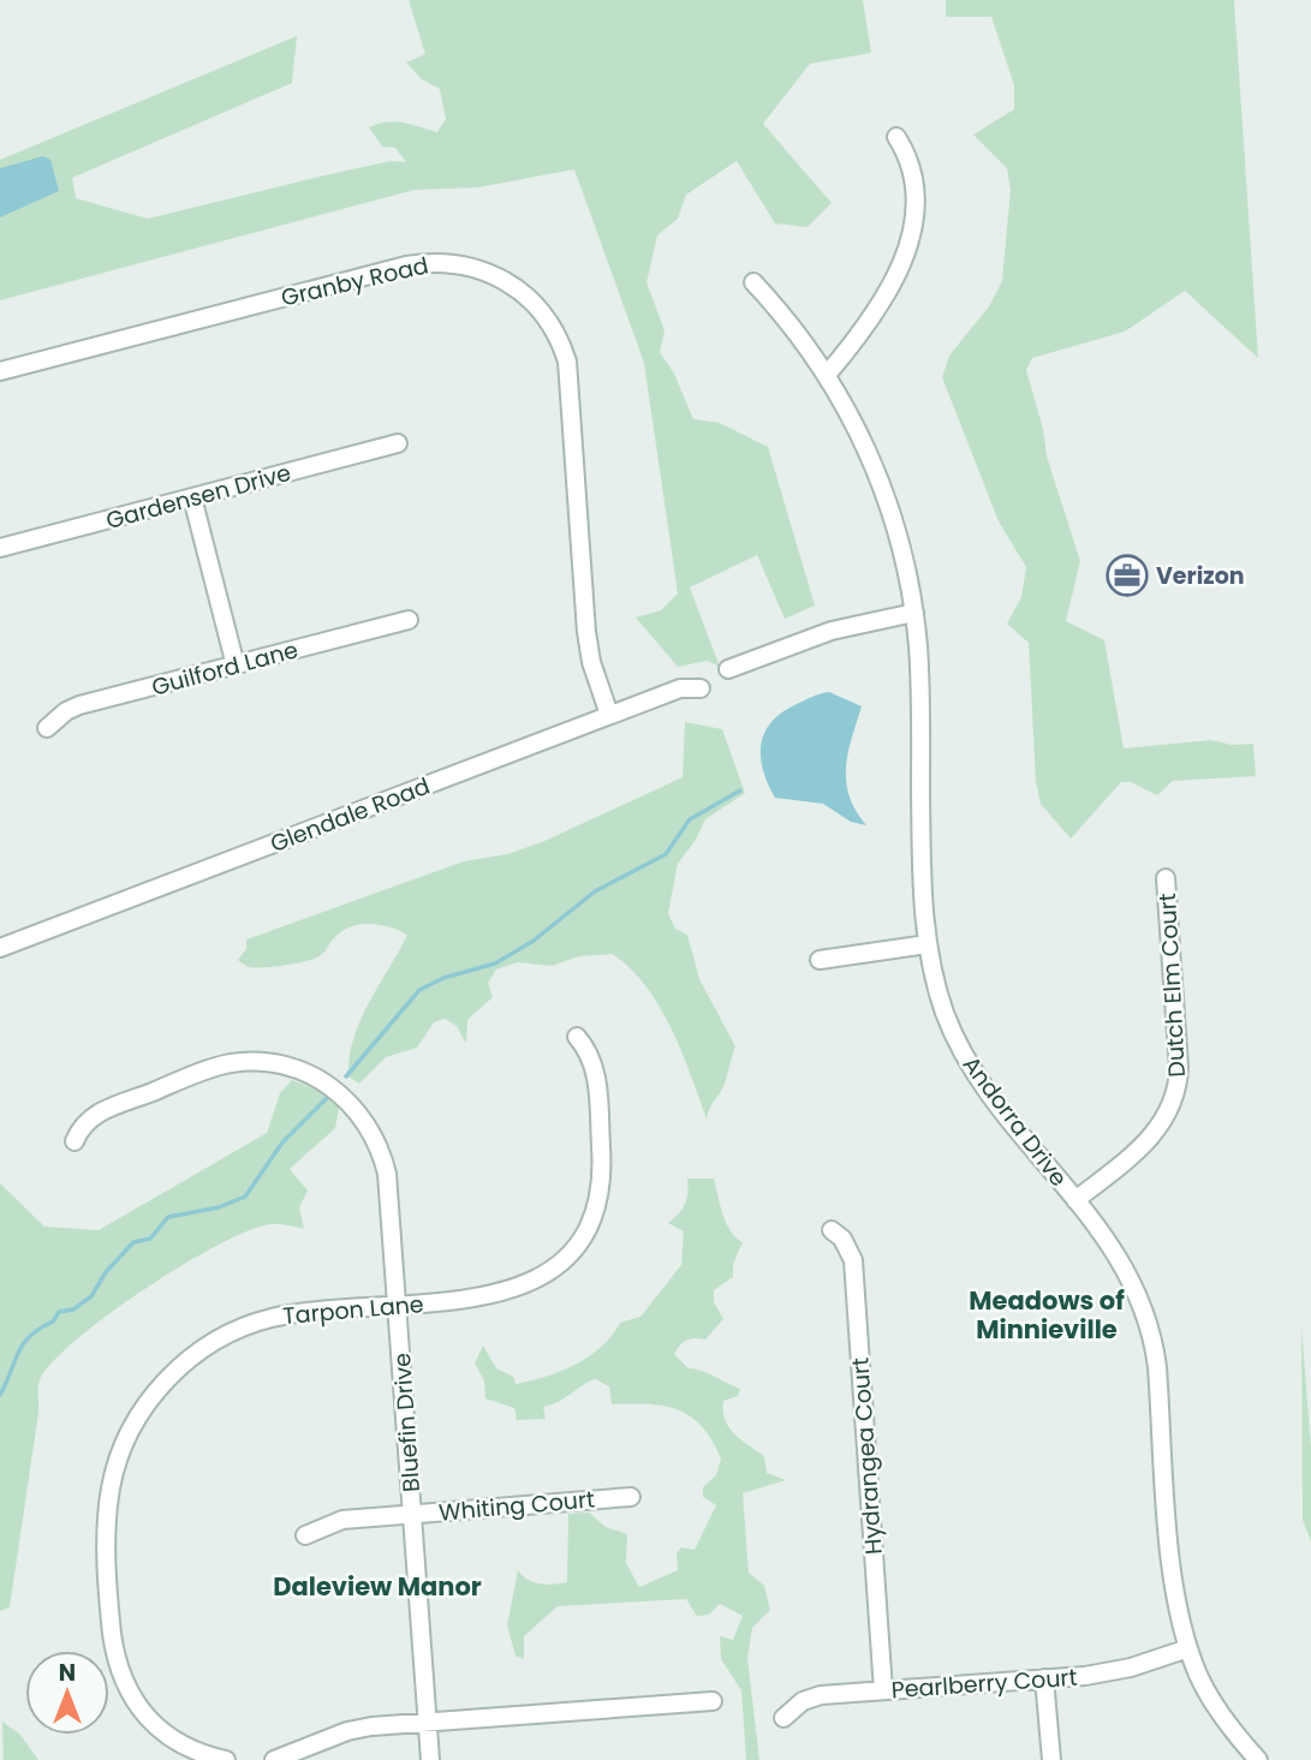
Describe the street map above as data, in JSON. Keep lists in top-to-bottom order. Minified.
{"streets":{"street":["Granby Road","Gardensen Drive","Guilford Lane","Glendale Road","Dutch Elm Court","Andorra Drive","Tarpon Lane","Bluefin Drive","Hydrangea Court","Whiting Court","Pearlberry Court"]},"crossings":[["Granby Road","Glendale Road"],["Dutch Elm Court","Andorra Drive"],["Andorra Drive","Pearlberry Court"],["Tarpon Lane","Bluefin Drive"],["Bluefin Drive","Whiting Court"],["Hydrangea Court","Pearlberry Court"]],"districts":["Meadows of Minnieville","Daleview Manor"],"places":{"office":["Verizon"]},"north":"top"}
